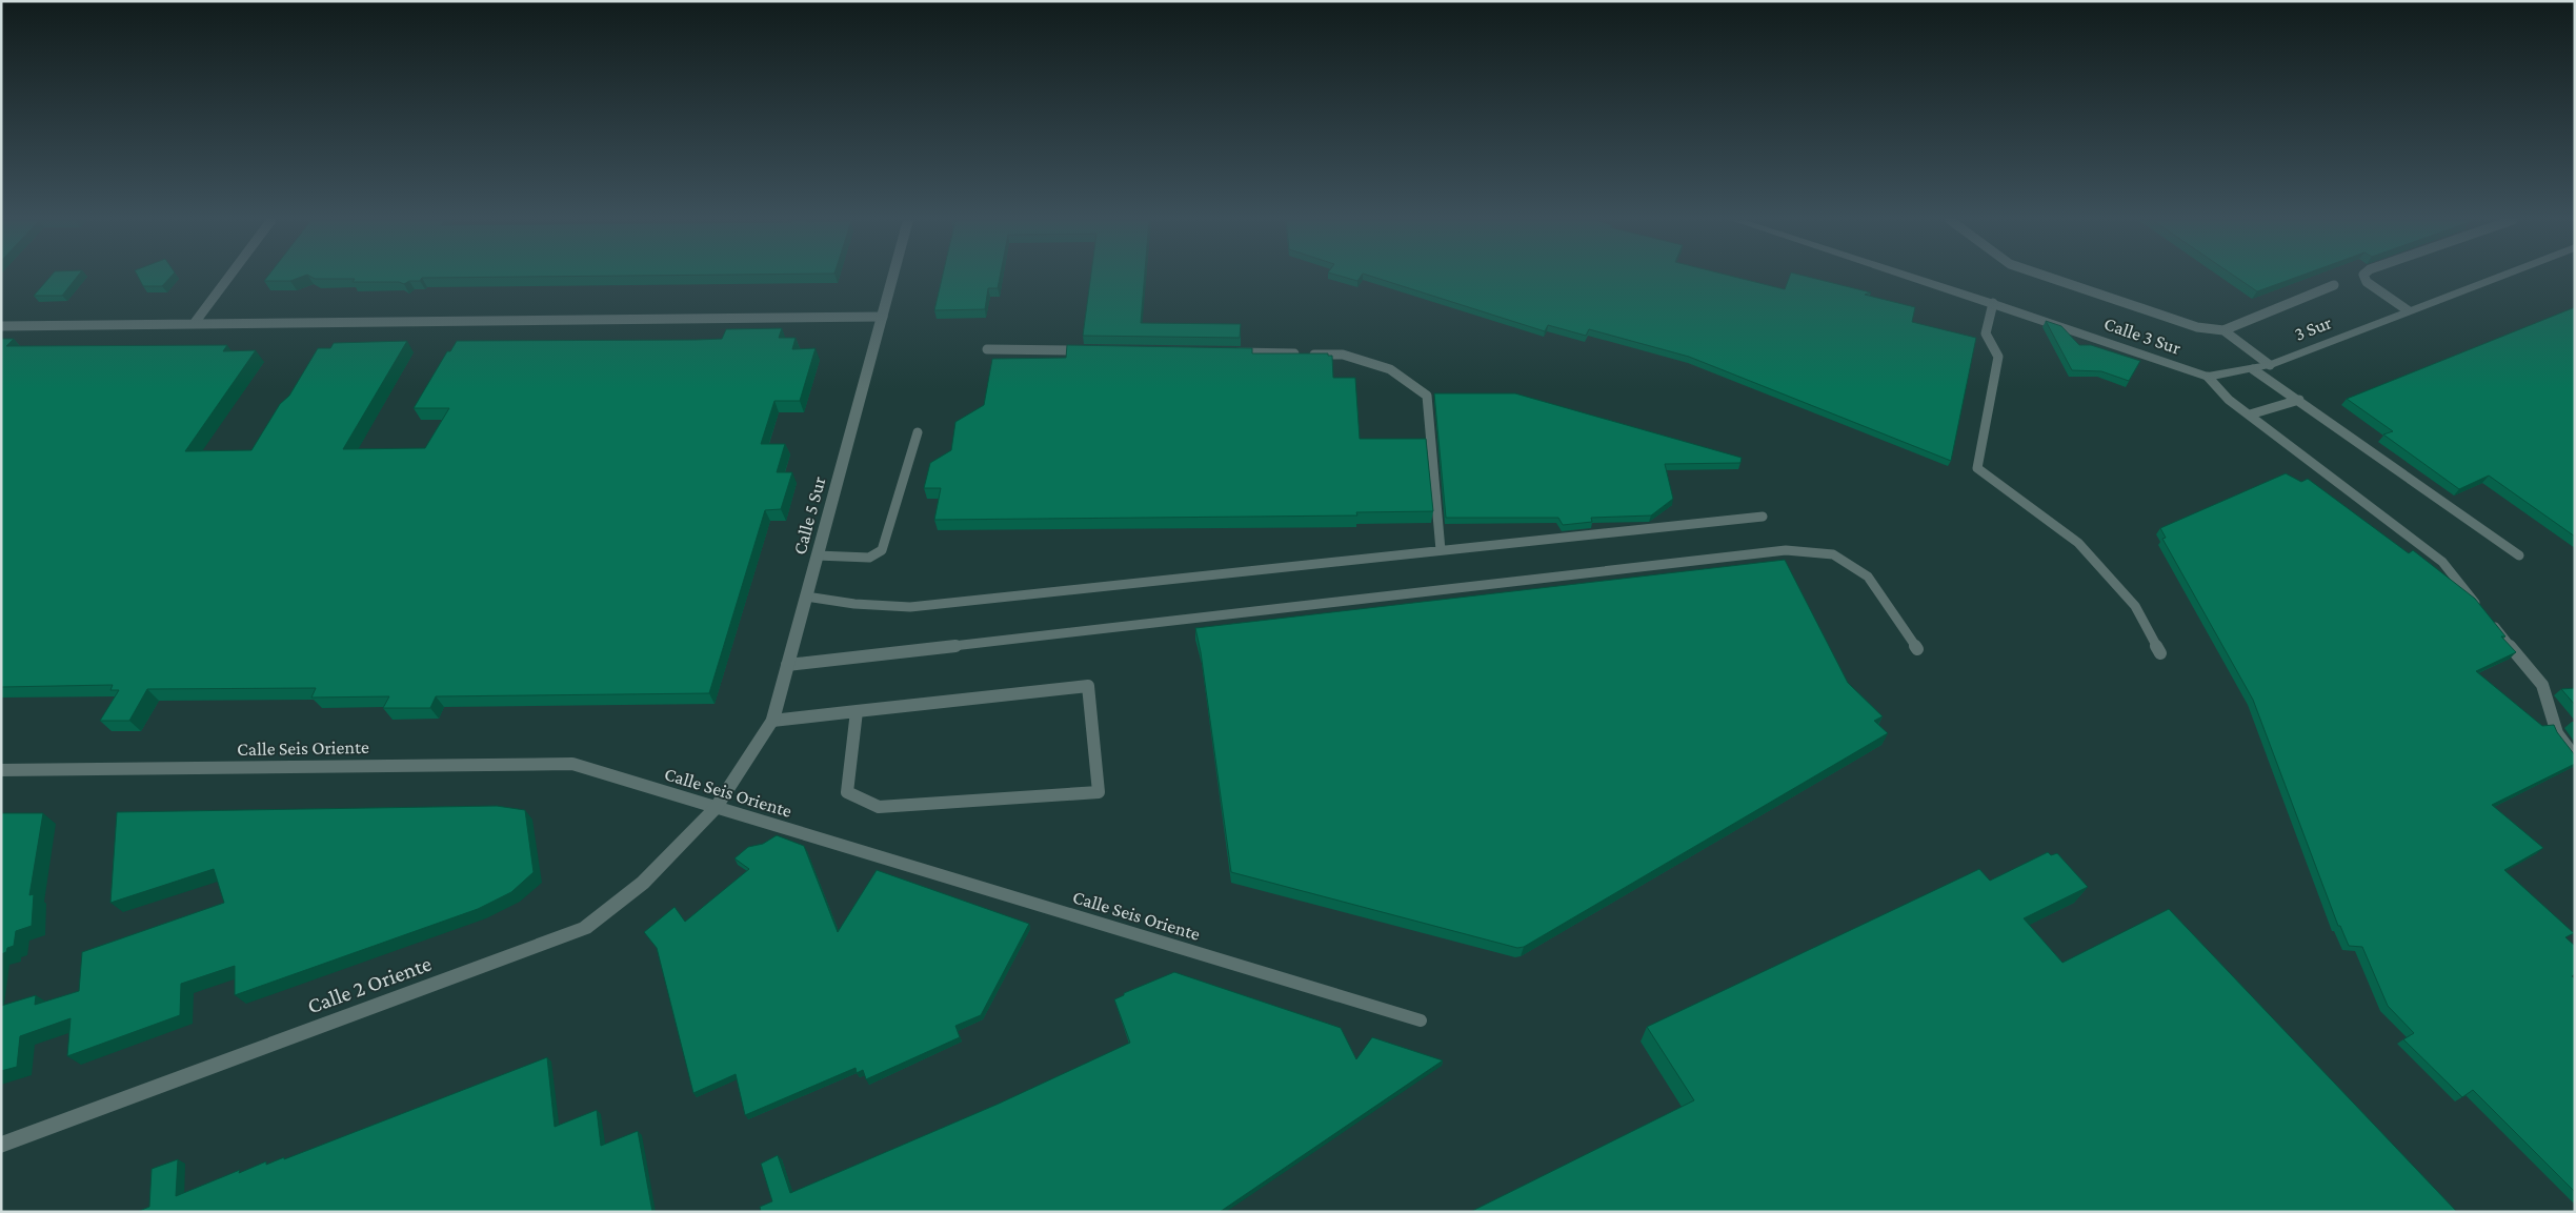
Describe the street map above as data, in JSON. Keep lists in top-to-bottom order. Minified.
{"streets":{"street":["3 Sur","Calle 3 Sur","Calle 5 Sur","Calle 2 Oriente"],"lane":["Calle Seis Oriente"]},"crossings":[["3 Sur","Calle 3 Sur"],["Calle 5 Sur","Calle Seis Oriente"],["Calle 5 Sur","Calle 2 Oriente"],["Calle Seis Oriente","Calle 2 Oriente"]]}
